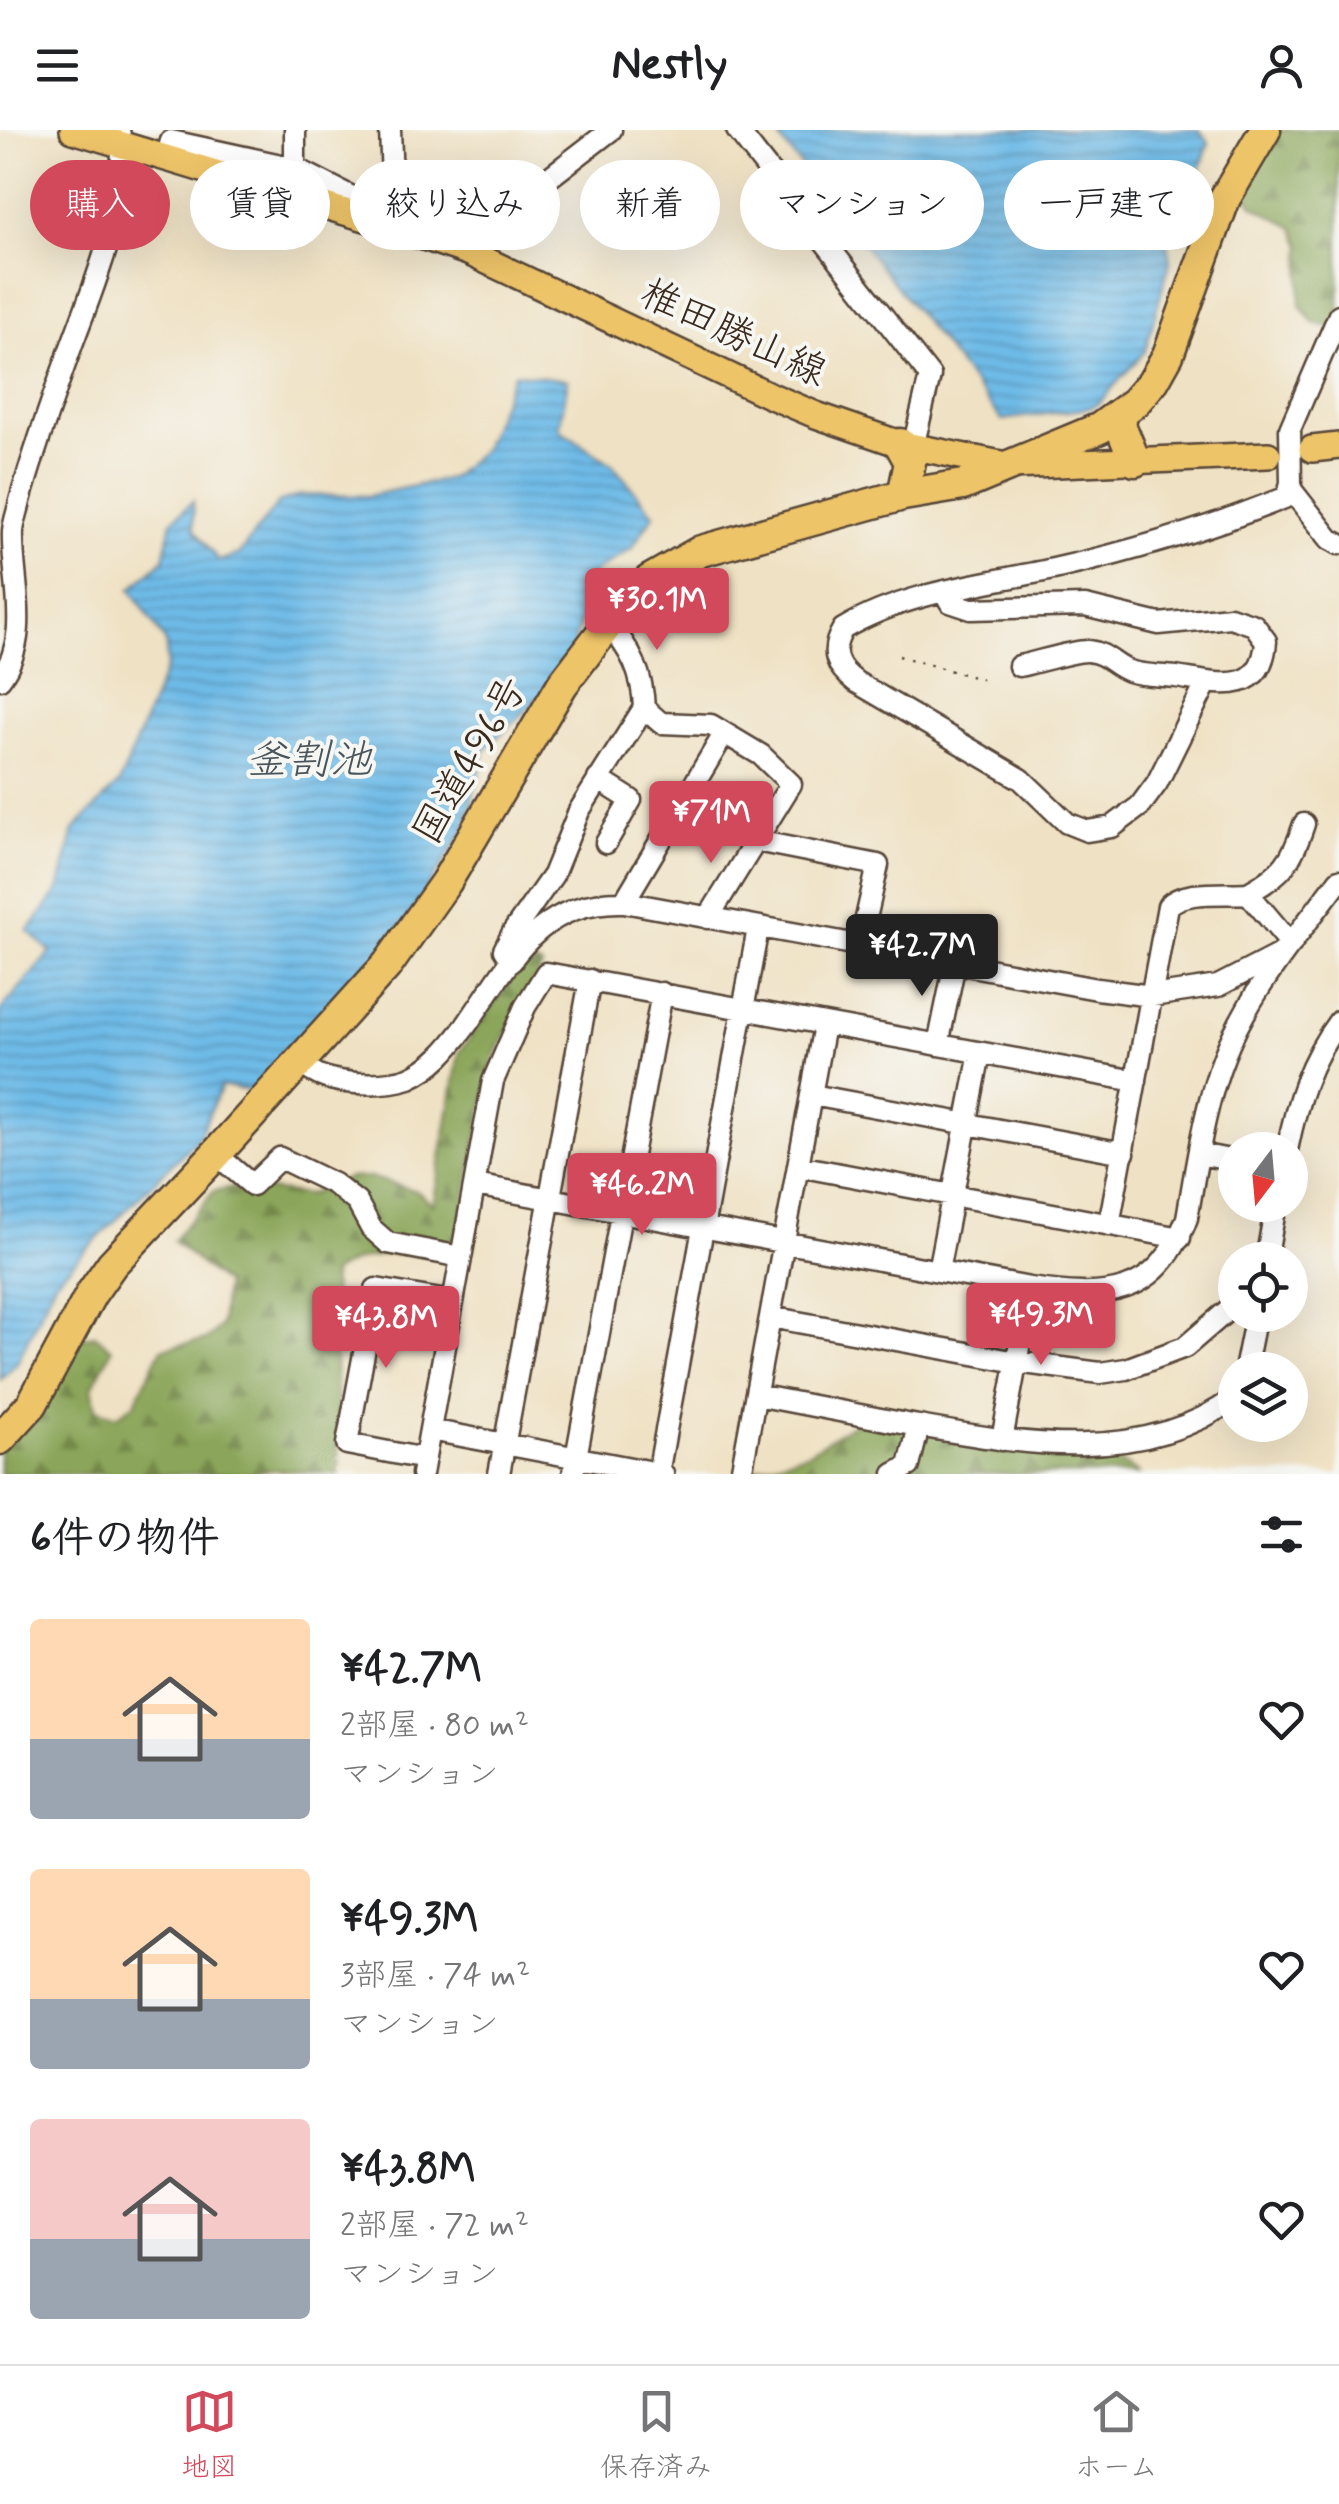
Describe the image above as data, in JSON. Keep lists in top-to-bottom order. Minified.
{"streets":{"highway":["国道496号"],"main road":["椎田勝山線"]},"crossings":[["椎田勝山線","国道496号"]],"water":["釜割池"],"north":"bottom","page":{"header":"Nestly","chip":["購入","賃貸","絞り込み","新着","マンション","一戸建て"],"price":["¥30.1M","¥71M","¥42.7M","¥46.2M","¥49.3M","¥43.8M"],"heading":"6件の物件","list":[{"name":"¥42.7M","note":"2部屋 · 80 m² · マンション"},{"name":"¥49.3M","note":"3部屋 · 74 m² · マンション"},{"name":"¥43.8M","note":"2部屋 · 72 m² · マンション"}],"tabs":["地図","保存済み","ホーム"]}}
